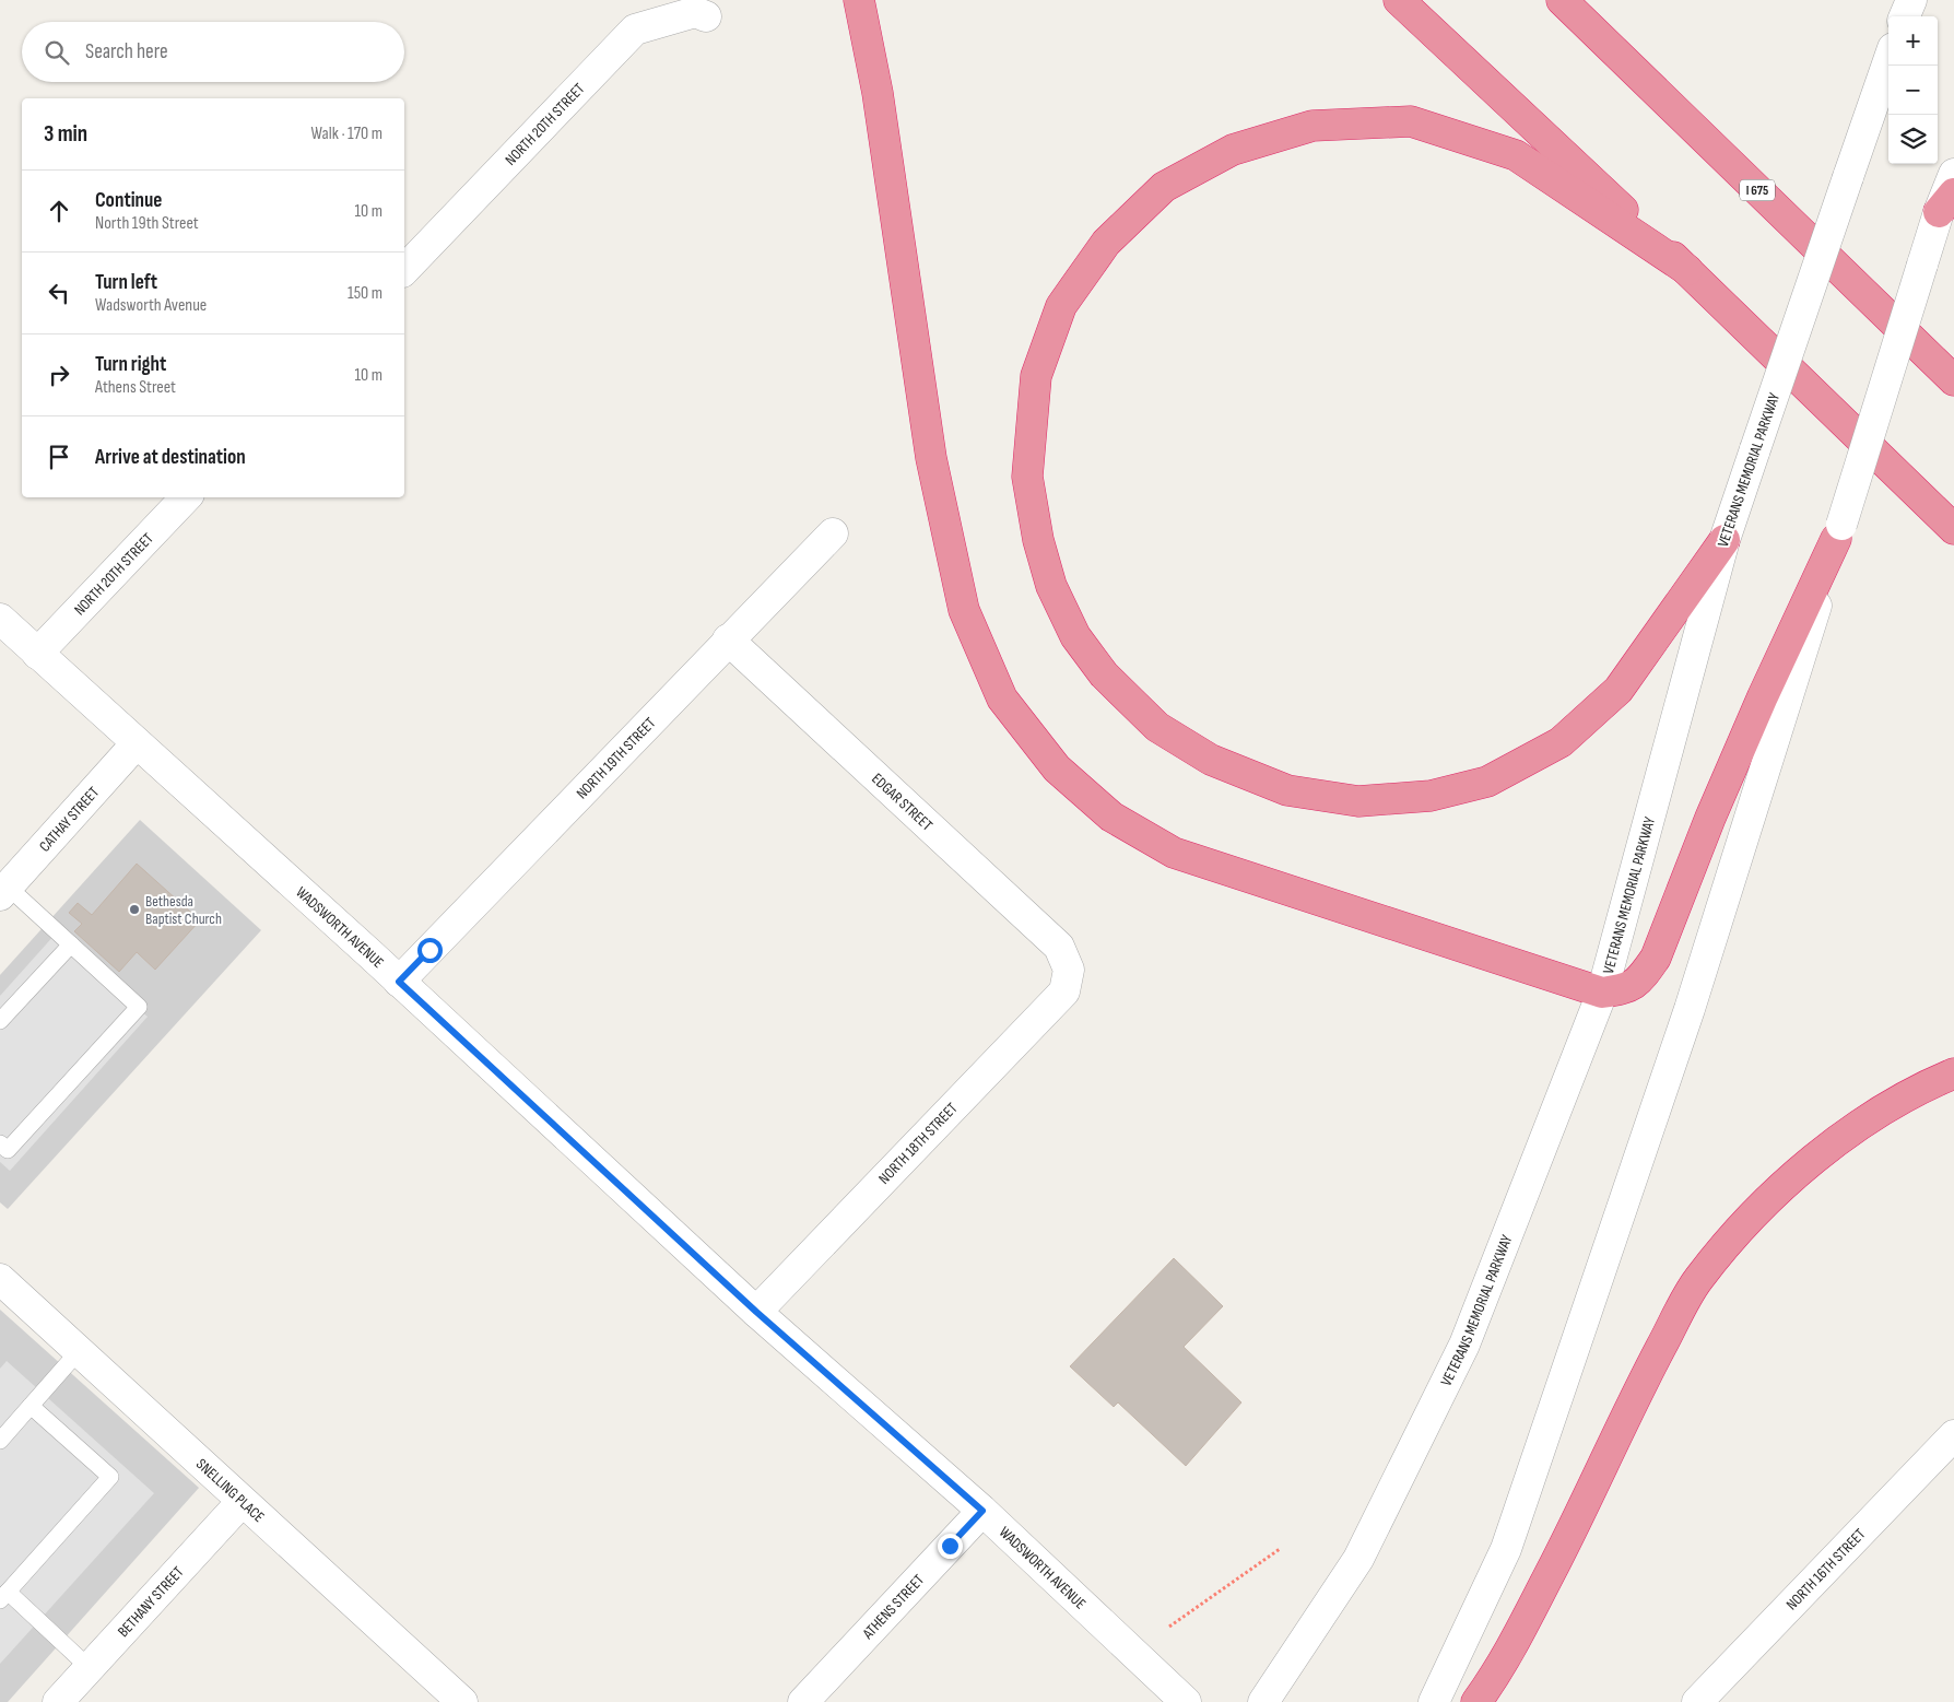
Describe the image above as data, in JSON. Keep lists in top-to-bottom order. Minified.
{"streets":{"highway":["I 675"],"street":["NORTH 20TH STREET","VETERANS MEMORIAL PARKWAY","NORTH 19TH STREET","EDGAR STREET","CATHAY STREET","WADSWORTH AVENUE","NORTH 18TH STREET","SNELLING PLACE","NORTH 16TH STREET","BETHANY STREET","ATHENS STREET"]},"crossings":[["NORTH 20TH STREET","WADSWORTH AVENUE"],["NORTH 19TH STREET","EDGAR STREET"],["NORTH 19TH STREET","WADSWORTH AVENUE"],["EDGAR STREET","NORTH 18TH STREET"],["CATHAY STREET","WADSWORTH AVENUE"],["WADSWORTH AVENUE","NORTH 18TH STREET"],["WADSWORTH AVENUE","ATHENS STREET"],["SNELLING PLACE","BETHANY STREET"]],"places":["Bethesda Baptist Church"],"page":{"map_buttons":["+","−"],"search":"Search here","heading":["3 min","Walk · 170 m"],"list":[["Continue","North 19th Street","10 m"],["Turn left","Wadsworth Avenue","150 m"],["Turn right","Athens Street","10 m"],"Arrive at destination"]}}
